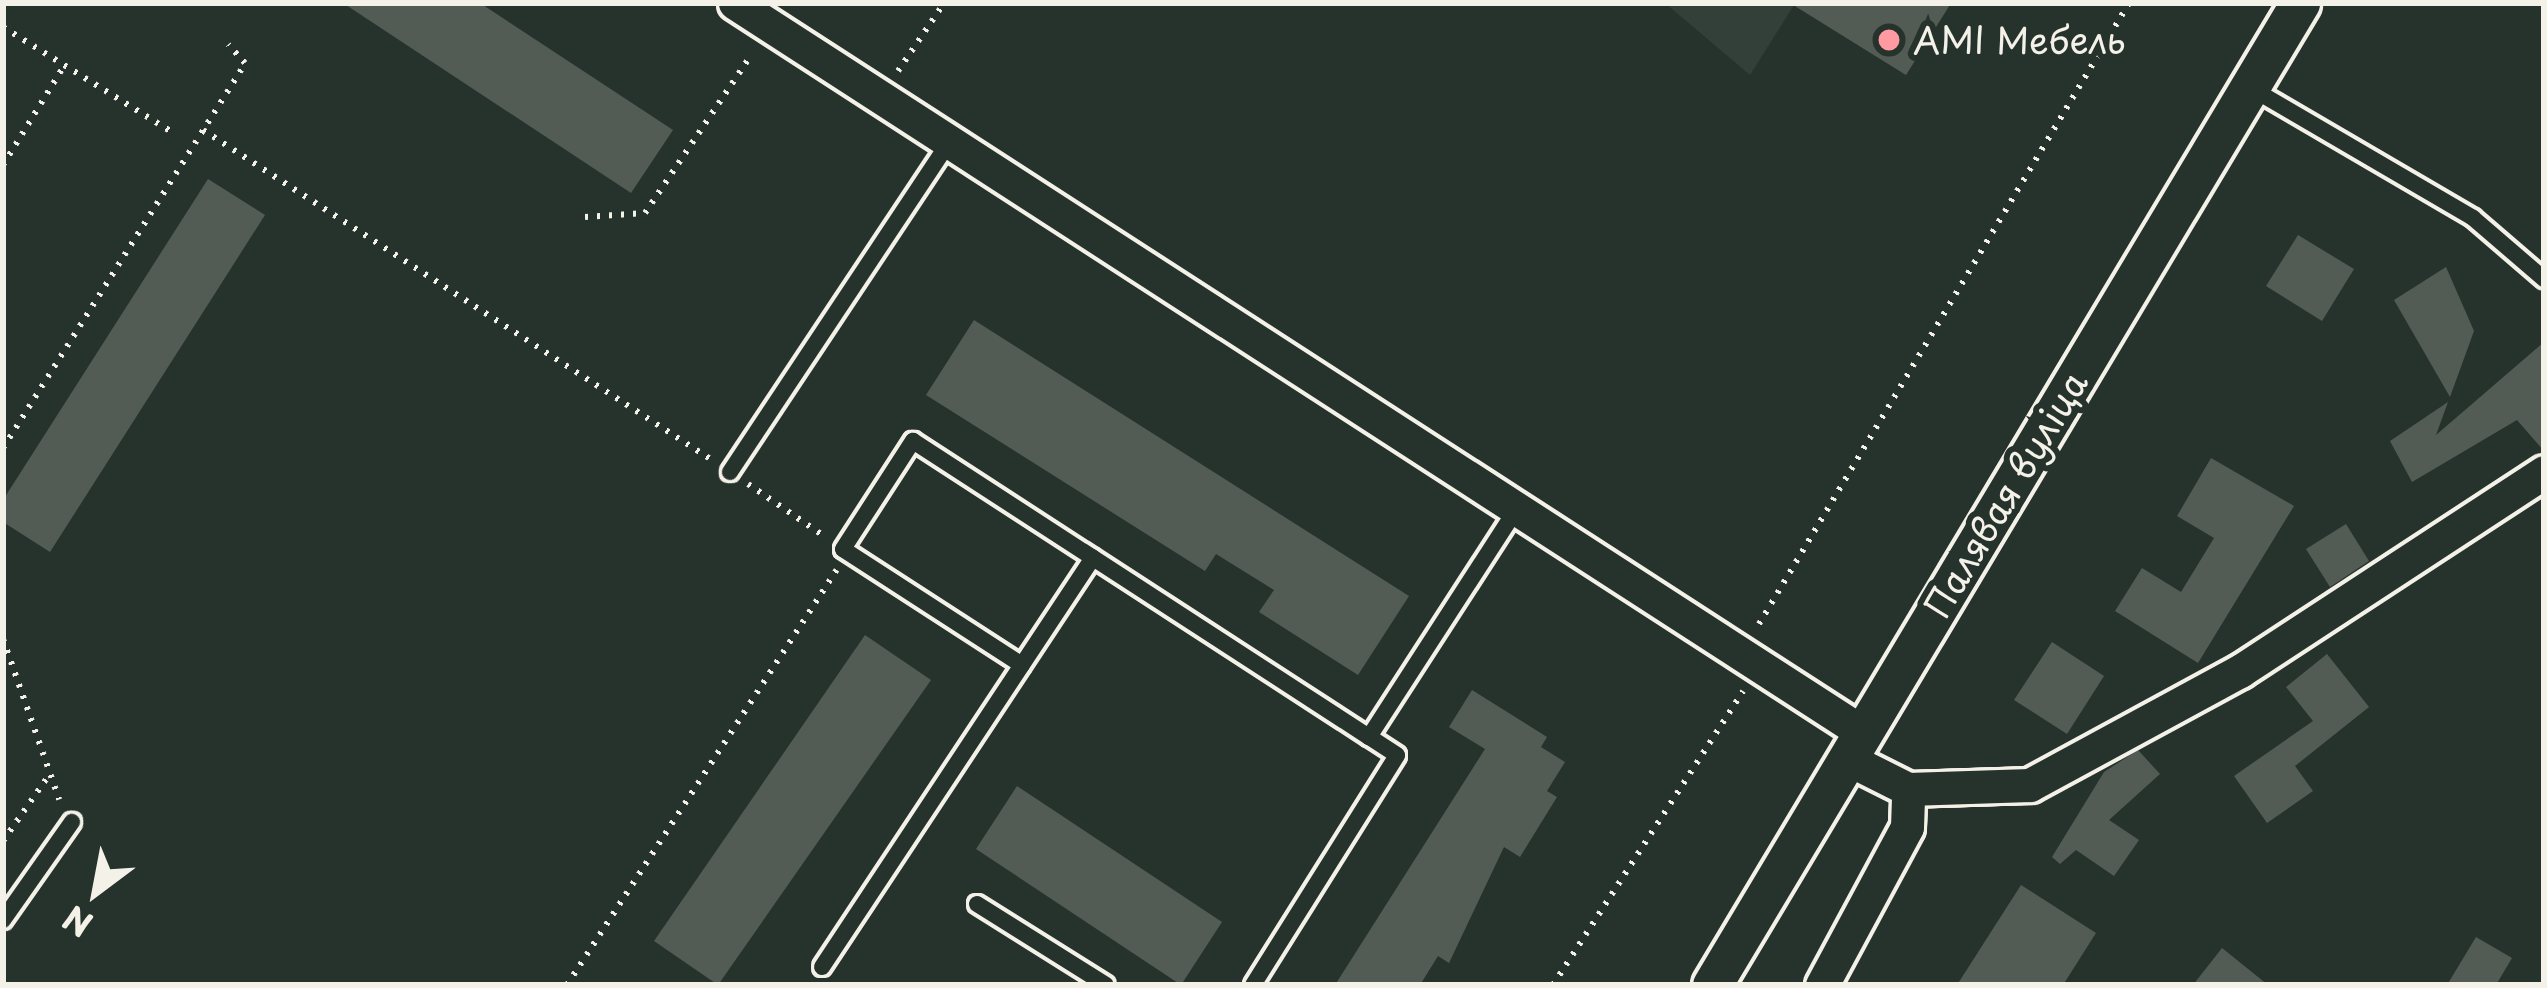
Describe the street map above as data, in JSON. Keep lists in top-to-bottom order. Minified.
{"streets":{"street":["Палявая вуліца"]},"places":["AMI Мебель"],"north":"bottom left"}
